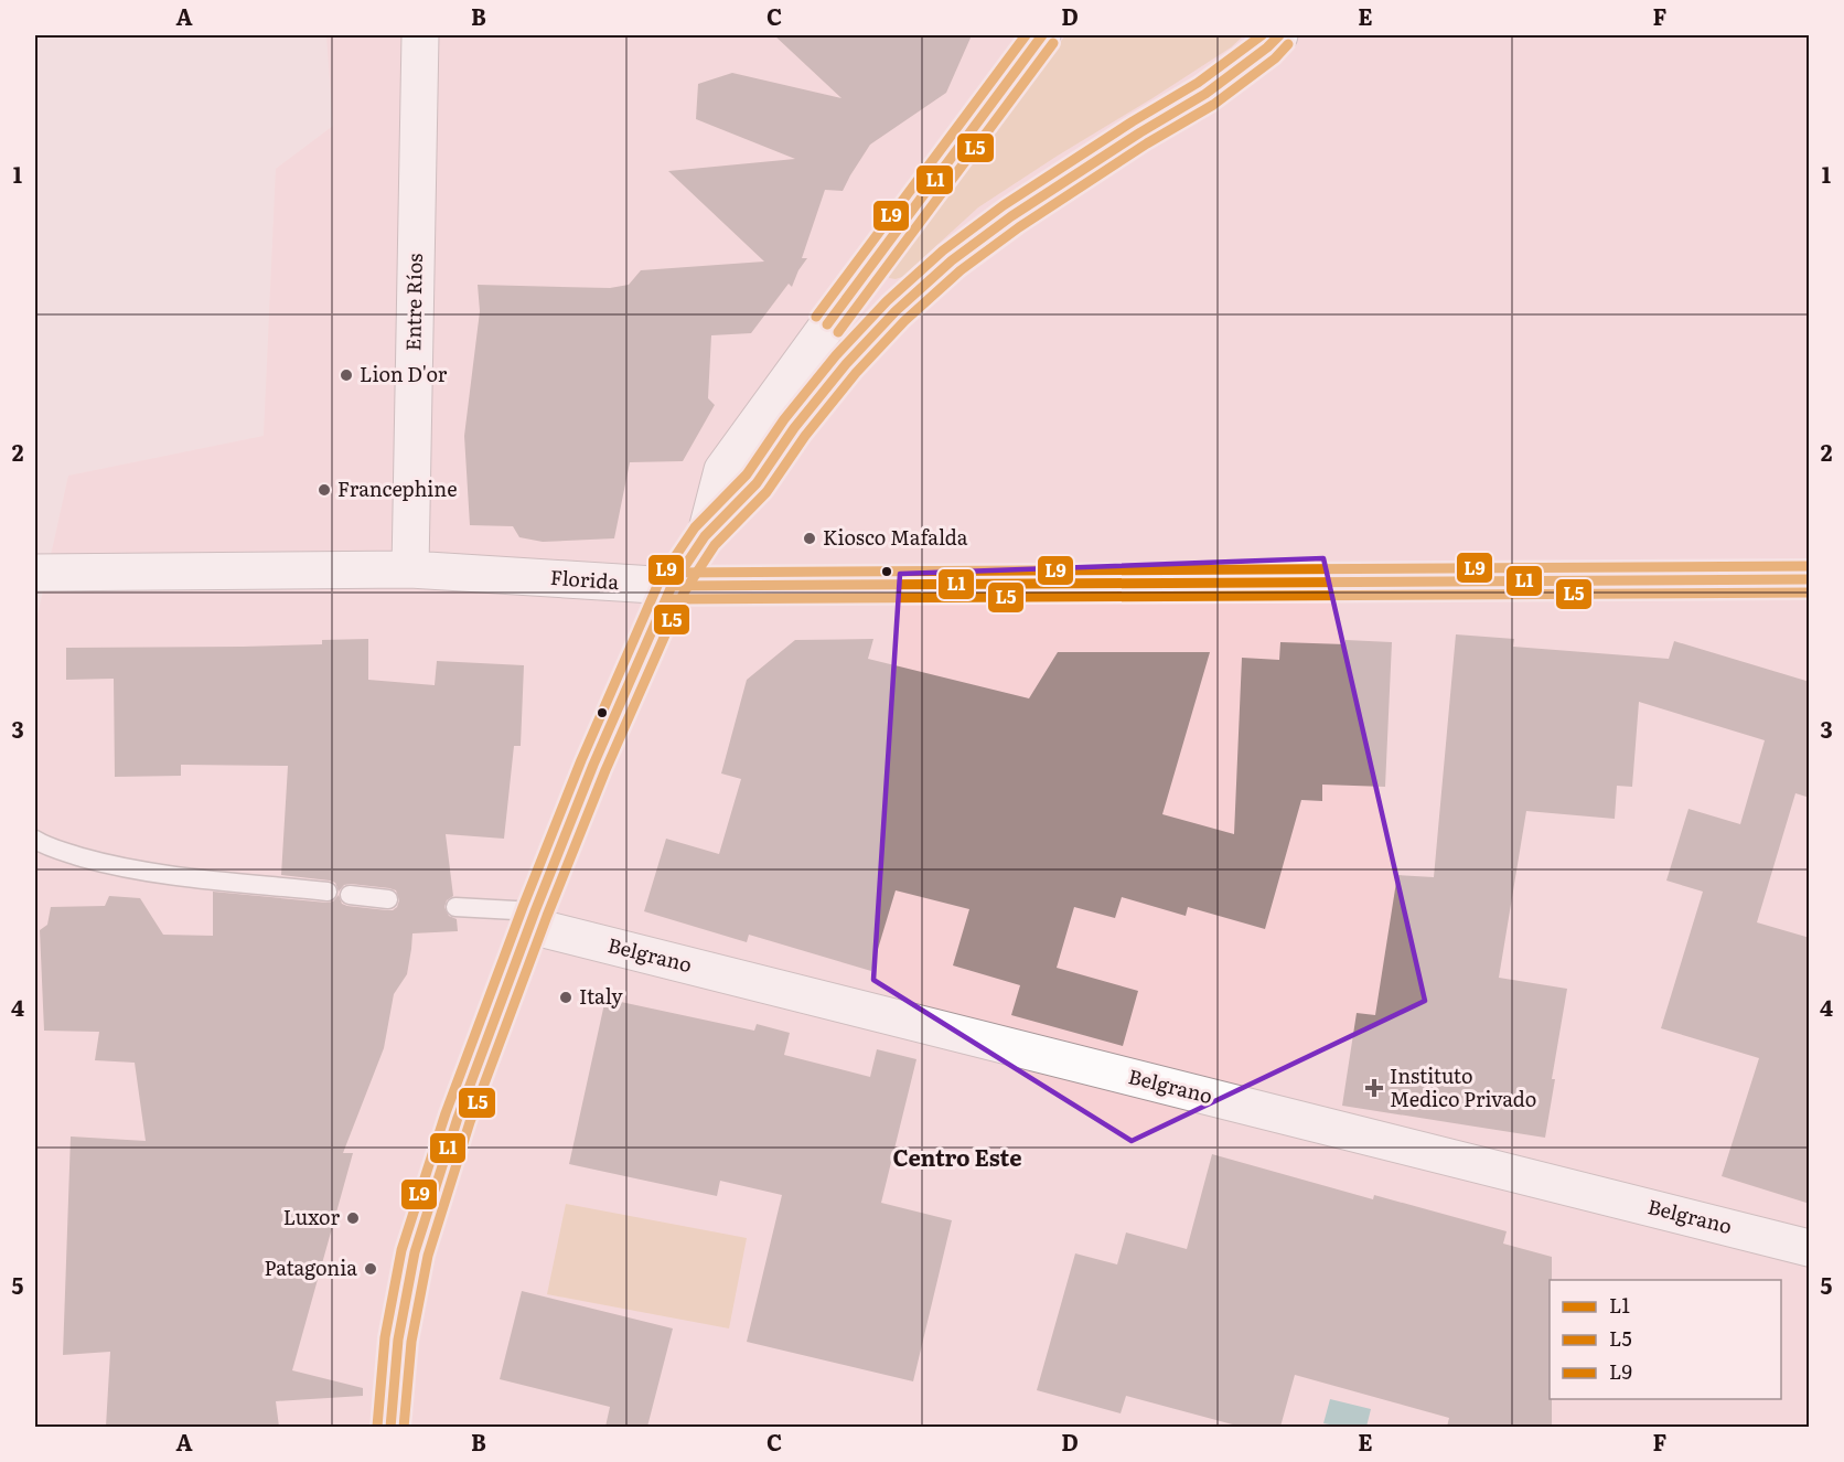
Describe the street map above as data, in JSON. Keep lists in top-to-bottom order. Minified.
{"streets":{"street":["Entre Ríos","Florida","Belgrano"]},"crossings":[["Entre Ríos","Florida"]],"districts":["Centro Este"],"places":{"other":["Lion D'or","Francephine","Kiosco Mafalda","Italy","Luxor","Patagonia"],"health":["Instituto Medico Privado"]},"lines":["transit line L1","transit line L9","transit line L5"],"legend":["L1","L5","L9"],"grid":{"columns":["A","B","C","D","E","F"],"rows":["1","2","3","4","5"]}}
